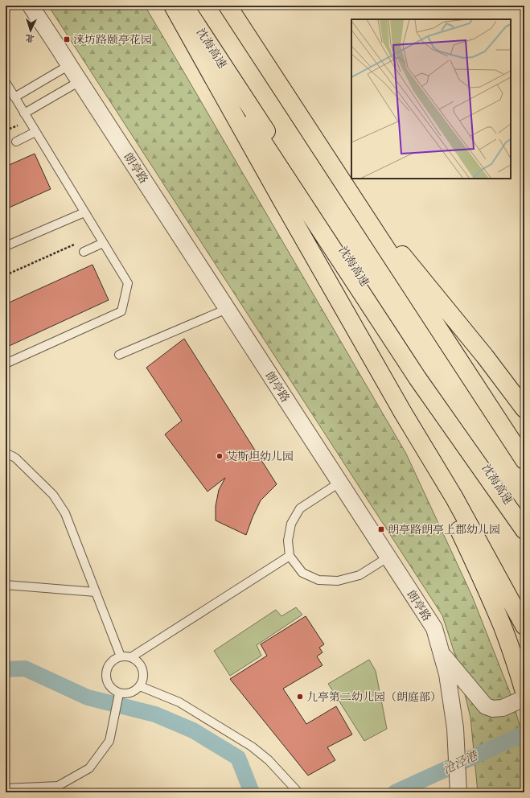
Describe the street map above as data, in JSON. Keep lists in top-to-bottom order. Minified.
{"streets":{"highway":["沈海高速"],"street":["朗亭路"]},"water":["沧泾港"],"places":{"transit":["涞坊路颐亭花园","朗亭路朗亭上郡幼儿园"],"other":["艾斯坦幼儿园","九亭第二幼儿园（朗庭部）"]},"north":"bottom"}
